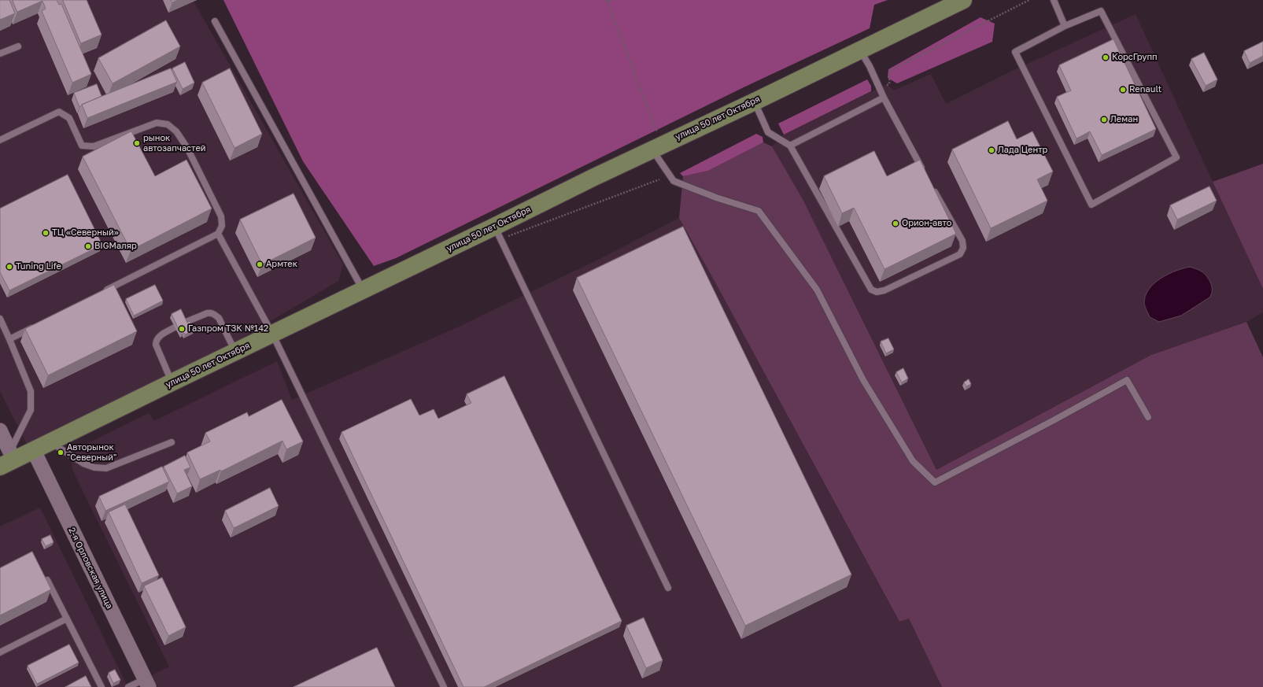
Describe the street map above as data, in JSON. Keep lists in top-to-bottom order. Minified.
{"streets":{"main road":["улица 50 лет Октября"],"street":["2-я Орловская улица"]},"crossings":[["улица 50 лет Октября","2-я Орловская улица"]],"places":["КорсГрупп","Renault","Леман","рынок автозапчастей","Лада Центр","Орион-авто","ТЦ «Северный»","BIGМаляр","Армтек","Tuning Life","Газпром ТЗК №142","Авторынок \"Северный\""]}
